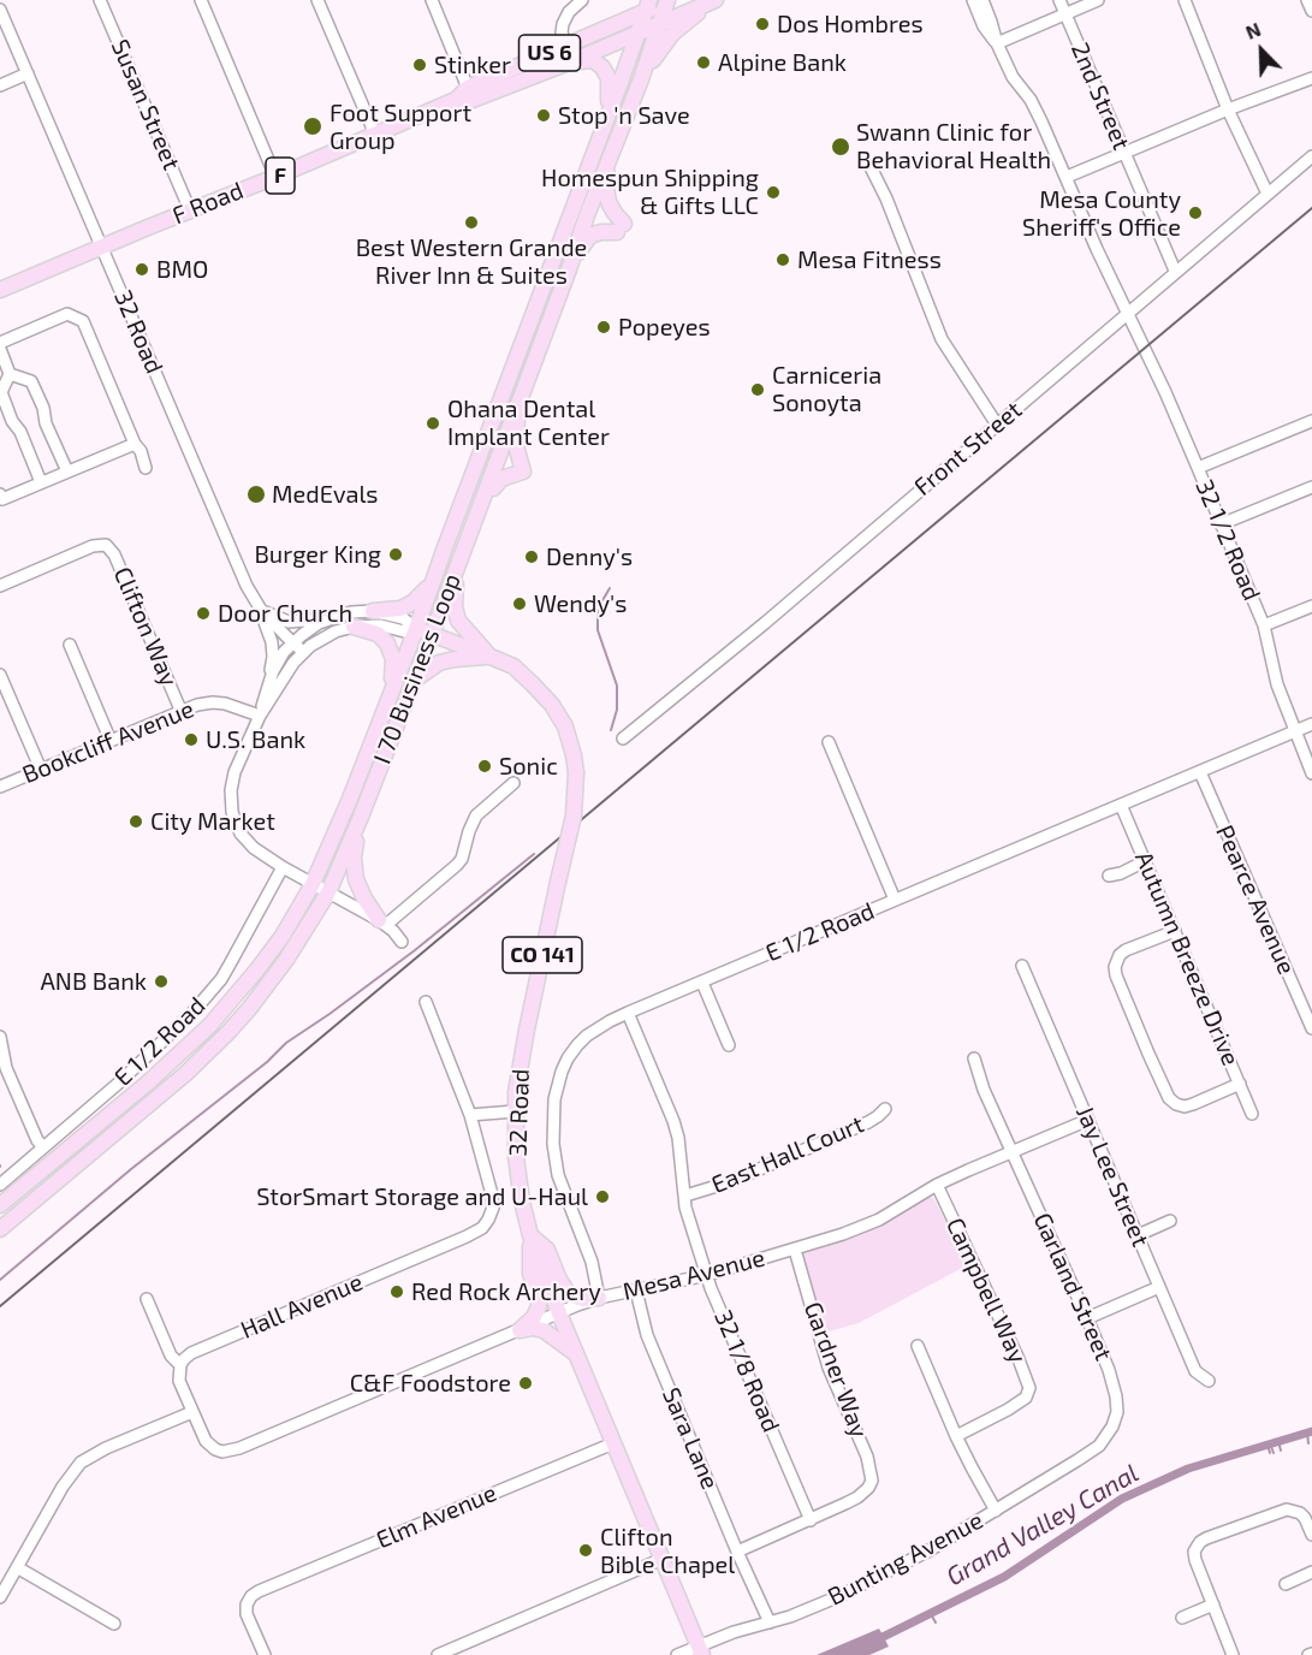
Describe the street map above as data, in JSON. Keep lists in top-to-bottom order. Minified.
{"streets":{"main road":["US 6","F","F Road","32 Road","I 70 Business Loop","CO 141"],"street":["2nd Street","Susan Street","Front Street","32 1/2 Road","Clifton Way","Bookcliff Avenue","Pearce Avenue","E 1/2 Road","Autumn Breeze Drive","East Hall Court","Jay Lee Street","Mesa Avenue","Garland Street","Campbell Way","Hall Avenue","Gardner Way","32 1/8 Road","Sara Lane","Elm Avenue","Bunting Avenue"]},"crossings":[["US 6","F Road"],["US 6","I 70 Business Loop"],["2nd Street","Front Street"],["Susan Street","F Road"],["F Road","32 Road"],["F Road","I 70 Business Loop"],["32 Road","I 70 Business Loop"],["32 Road","Bookcliff Avenue"],["32 Road","E 1/2 Road"],["32 Road","Mesa Avenue"],["32 Road","Hall Avenue"],["32 Road","Elm Avenue"],["32 Road","Bunting Avenue"],["Front Street","32 1/2 Road"],["32 1/2 Road","E 1/2 Road"],["Clifton Way","Bookcliff Avenue"],["Pearce Avenue","E 1/2 Road"],["E 1/2 Road","Autumn Breeze Drive"],["E 1/2 Road","Mesa Avenue"],["E 1/2 Road","32 1/8 Road"],["East Hall Court","32 1/8 Road"],["Jay Lee Street","Mesa Avenue"],["Mesa Avenue","Garland Street"],["Mesa Avenue","Campbell Way"],["Mesa Avenue","Gardner Way"],["Mesa Avenue","32 1/8 Road"],["Mesa Avenue","Sara Lane"],["Garland Street","Bunting Avenue"],["Gardner Way","32 1/8 Road"],["Sara Lane","Bunting Avenue"]],"water":["Grand Valley Canal"],"places":["Dos Hombres","Alpine Bank","Stinker","Stop 'n Save","Foot Support Group","Swann Clinic for Behavioral Health","Homespun Shipping & Gifts LLC","Mesa County Sheriff's Office","Best Western Grande River Inn & Suites","Mesa Fitness","BMO","Popeyes","Carniceria Sonoyta","Ohana Dental Implant Center","MedEvals","Burger King","Denny's","Wendy's","Door Church","U.S. Bank","Sonic","City Market","ANB Bank","StorSmart Storage and U-Haul","Red Rock Archery","C&F Foodstore","Clifton Bible Chapel"],"north":"top left"}
